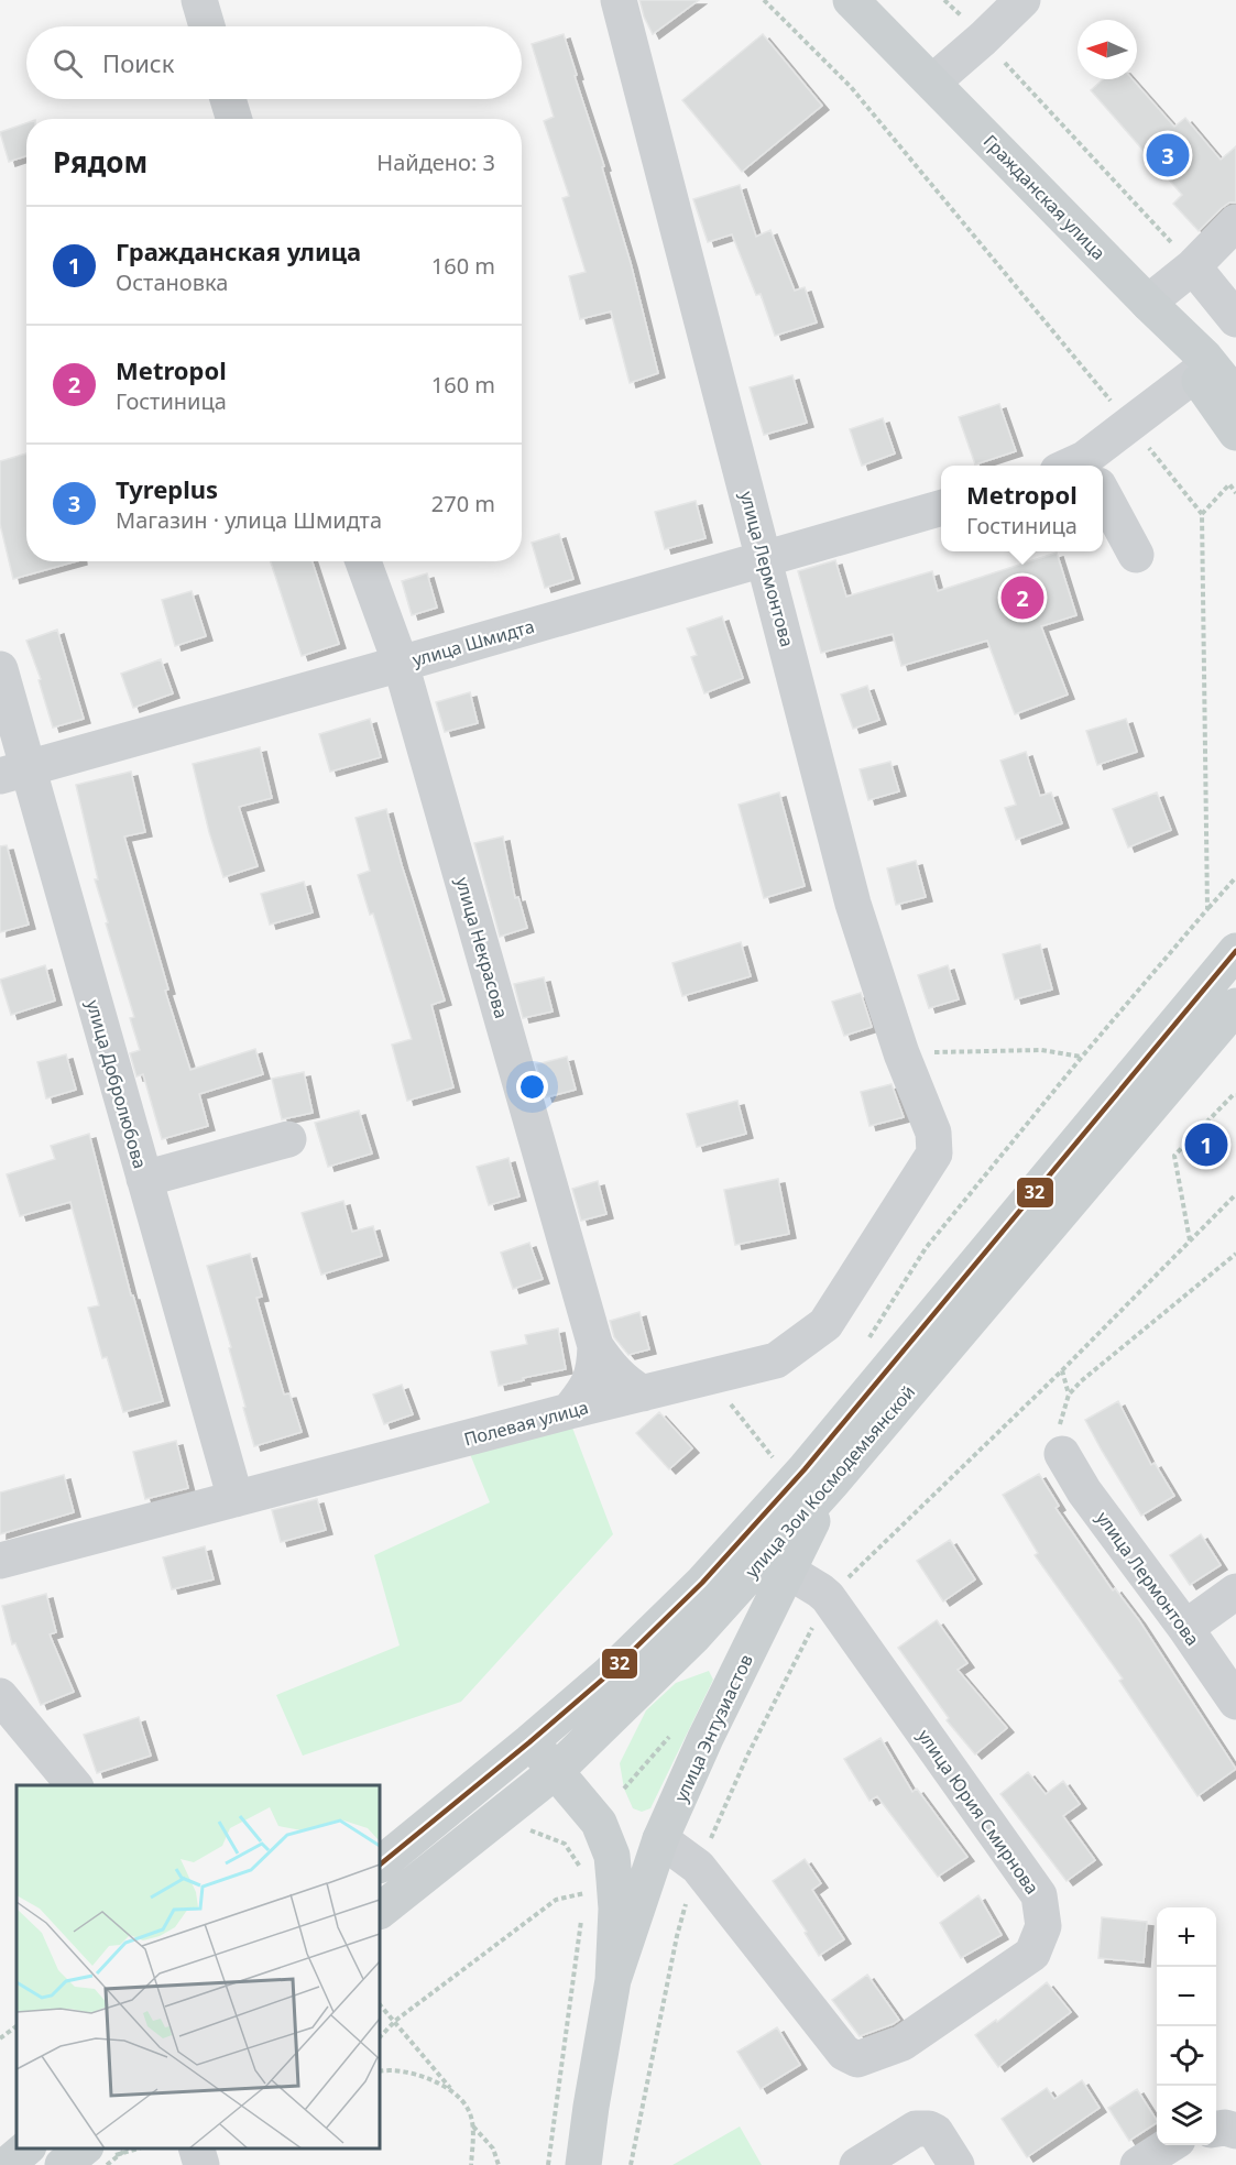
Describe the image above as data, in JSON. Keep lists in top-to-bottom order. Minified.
{"streets":{"main road":["Гражданская улица","улица Зои Космодемьянской","улица Энтузиастов"],"street":["улица Лермонтова","улица Шмидта","улица Некрасова","улица Добролюбова","Полевая улица","улица Юрия Смирнова"]},"crossings":[["улица Лермонтова","улица Шмидта"],["улица Лермонтова","Полевая улица"],["улица Шмидта","улица Некрасова"],["улица Шмидта","улица Добролюбова"],["улица Некрасова","Полевая улица"],["улица Добролюбова","Полевая улица"],["улица Зои Космодемьянской","улица Энтузиастов"],["улица Энтузиастов","улица Юрия Смирнова"]],"lines":["transit line 32"],"north":"left","page":{"search":"Поиск","heading":["Рядом","Найдено: 3"],"pins":["3","2","1"],"list":[{"mark":"1","name":"Гражданская улица","note":"Остановка","value":"160 m"},{"mark":"2","name":"Metropol","note":"Гостиница","value":"160 m"},{"mark":"3","name":"Tyreplus","note":"Магазин · улица Шмидта","value":"270 m"}],"popup":["Metropol","Гостиница"],"map_buttons":["+","−"]}}
